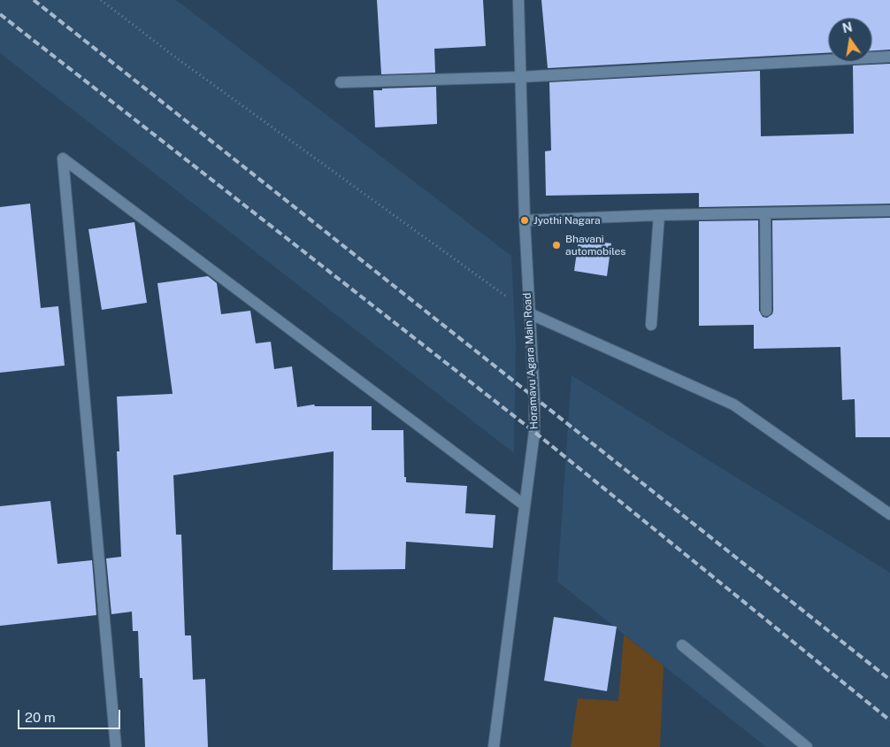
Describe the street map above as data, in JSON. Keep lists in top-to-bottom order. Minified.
{"streets":{"street":["Horamavu Agara Main Road"]},"places":["Jyothi Nagara","Bhavani automobiles"],"scale_bar":"20 m","north":"top"}
